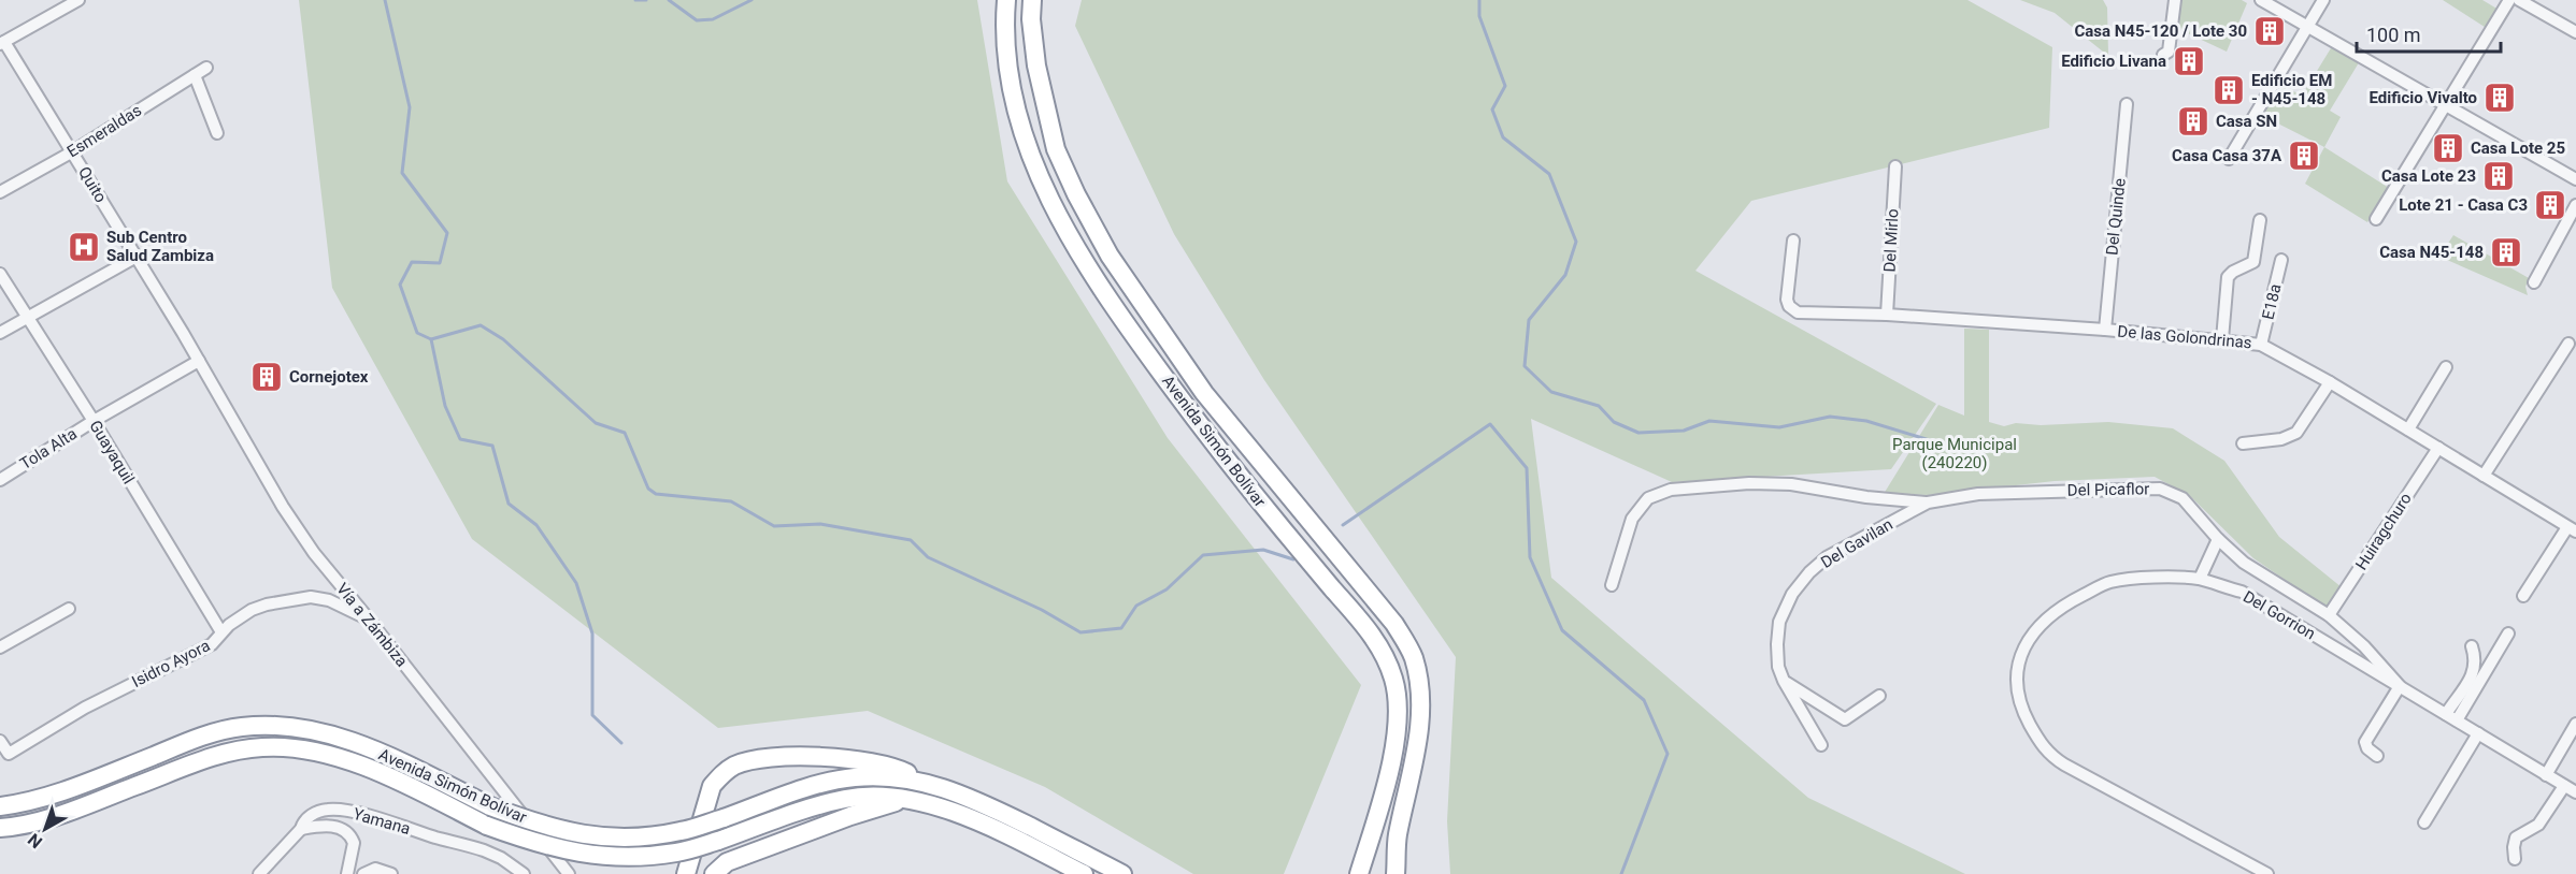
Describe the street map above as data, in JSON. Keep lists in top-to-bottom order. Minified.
{"streets":{"highway":["Avenida Simón Bolívar"],"street":["Esmeraldas","Quito","Del Quinde","Del Mirlo","E18a","De las Golondrinas","Tola Alta","Guayaquil","Del Picaflor","Huiragchuro","Del Gavilan","Del Gorrion","Vía a Zámbiza","Isidro Ayora","Yamana"]},"crossings":[["Esmeraldas","Quito"],["Quito","Tola Alta"],["Quito","Vía a Zámbiza"],["Del Quinde","De las Golondrinas"],["Del Mirlo","De las Golondrinas"],["E18a","De las Golondrinas"],["De las Golondrinas","Huiragchuro"],["Tola Alta","Guayaquil"],["Tola Alta","Vía a Zámbiza"],["Guayaquil","Isidro Ayora"],["Del Picaflor","Huiragchuro"],["Del Picaflor","Del Gavilan"],["Del Picaflor","Del Gorrion"],["Vía a Zámbiza","Isidro Ayora"]],"parks":["Parque Municipal (240220)"],"places":{"building":["Casa N45-120 / Lote 30","Edificio Livana","Edificio EM - N45-148","Edificio Vivalto","Casa SN","Casa Lote 25","Casa Casa 37A","Casa Lote 23","Lote 21 - Casa C3","Casa N45-148","Cornejotex"],"hospital":["Sub Centro Salud Zambiza"]},"scale_bar":"100 m","north":"bottom left"}
